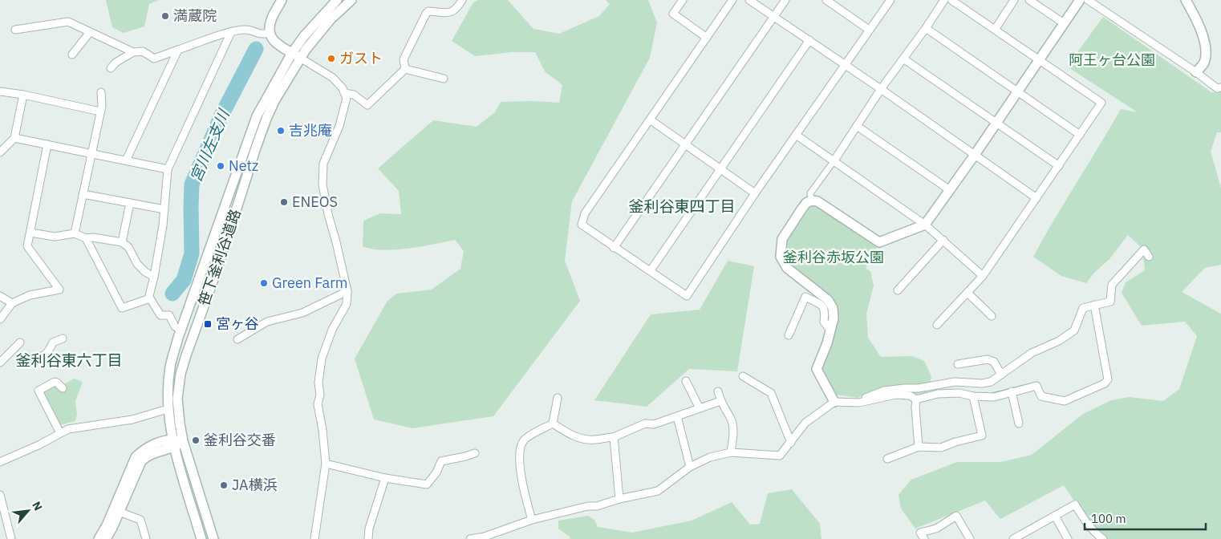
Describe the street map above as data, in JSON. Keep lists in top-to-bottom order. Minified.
{"streets":{"street":["笹下釜利谷道路"]},"districts":["釜利谷東四丁目","釜利谷東六丁目"],"water":["宮川左支川"],"parks":["阿王ヶ台公園","釜利谷赤坂公園"],"places":{"other":["満蔵院","ガスト","吉兆庵","Netz","ENEOS","Green Farm","釜利谷交番","JA横浜"],"transit":["宮ヶ谷"]},"scale_bar":"100 m","north":"top right"}
